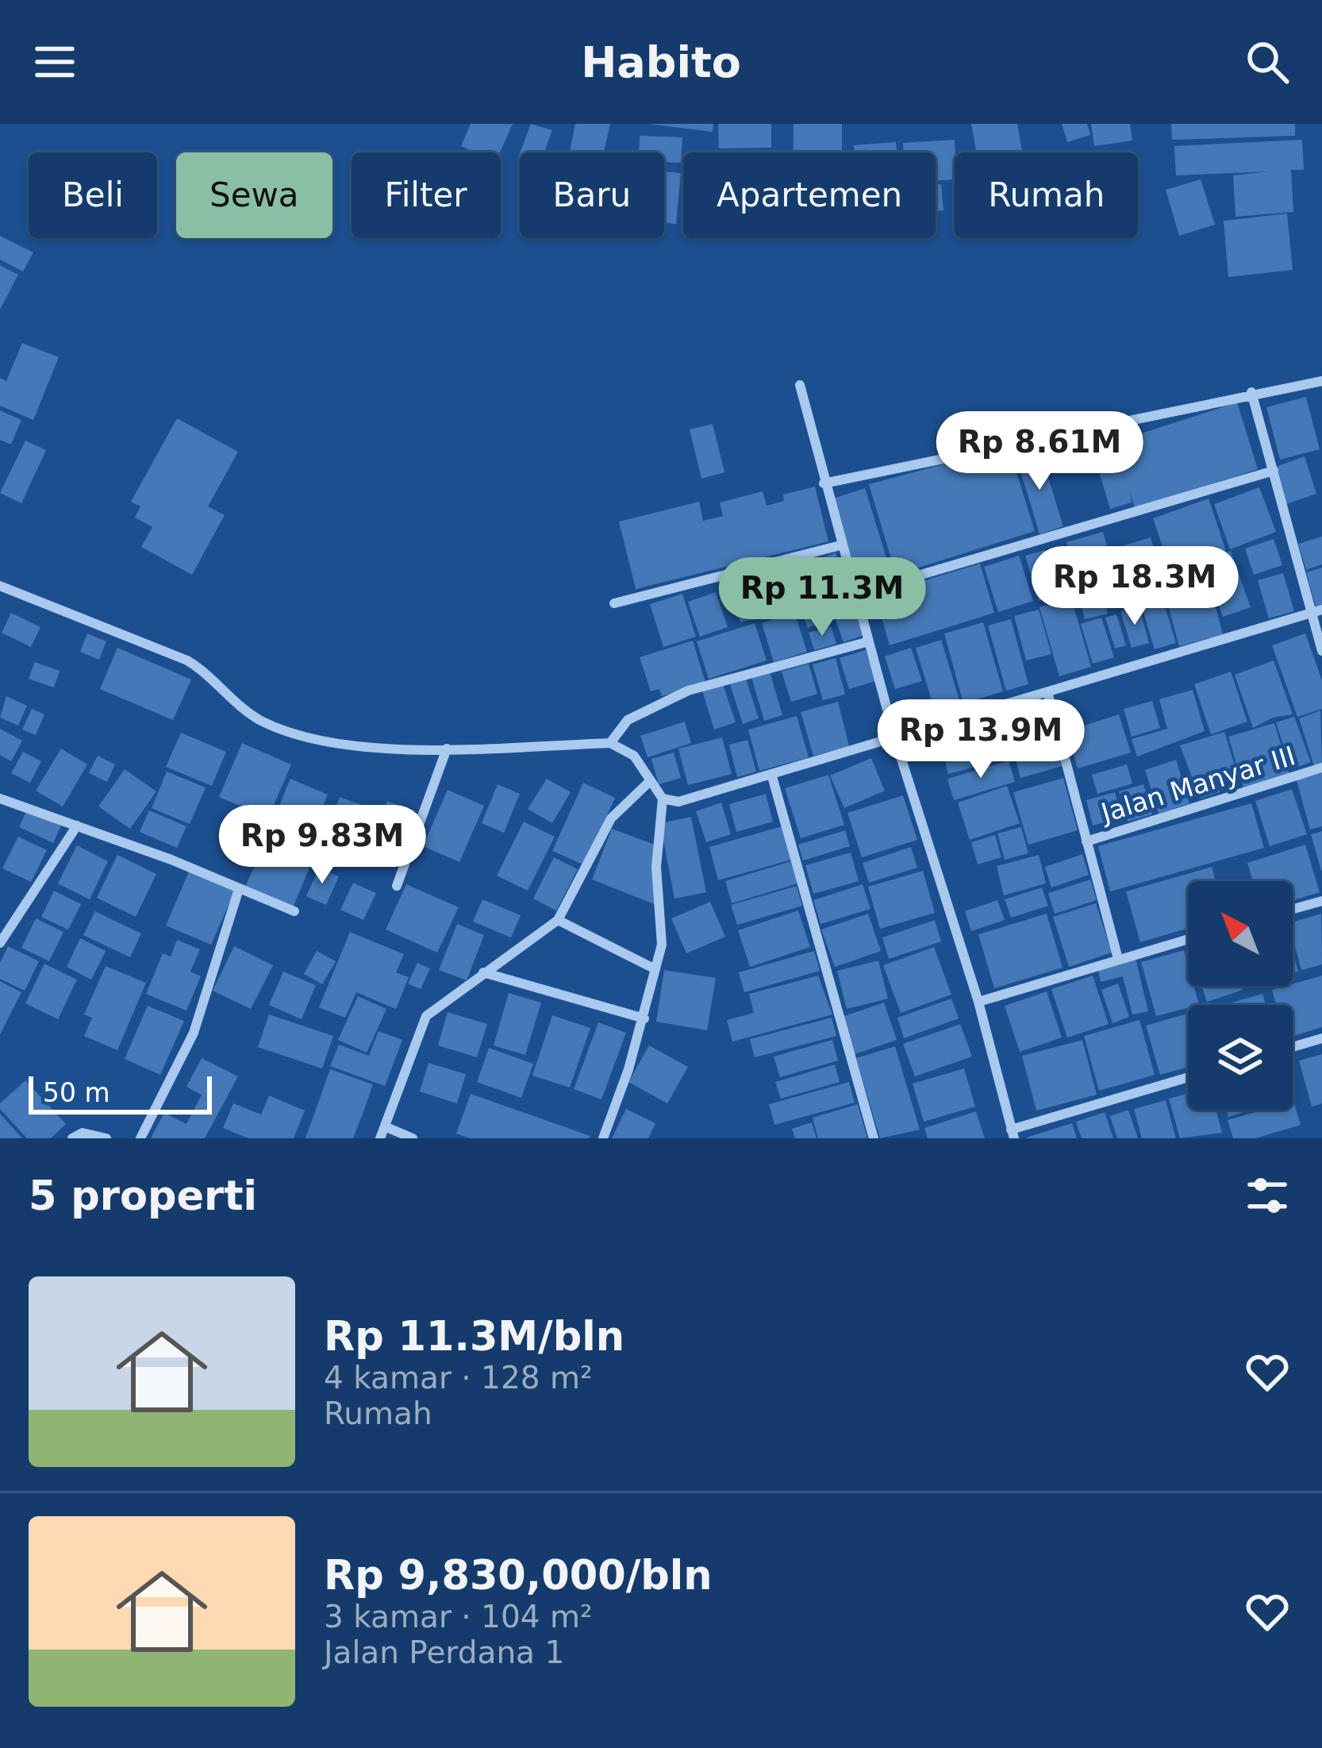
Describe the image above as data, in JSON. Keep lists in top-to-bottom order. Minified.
{"streets":{"street":["Jalan Manyar III"]},"scale_bar":"50 m","north":"top left","page":{"header":"Habito","chip":["Beli","Sewa","Filter","Baru","Apartemen","Rumah"],"price":["Rp 8.61M","Rp 18.3M","Rp 11.3M","Rp 13.9M","Rp 9.83M"],"scale":"50 m","heading":"5 properti","list":[{"name":"Rp 11.3M/bln","note":"4 kamar · 128 m² · Rumah"},{"name":"Rp 9,830,000/bln","note":"3 kamar · 104 m² · Jalan Perdana 1"}]}}
